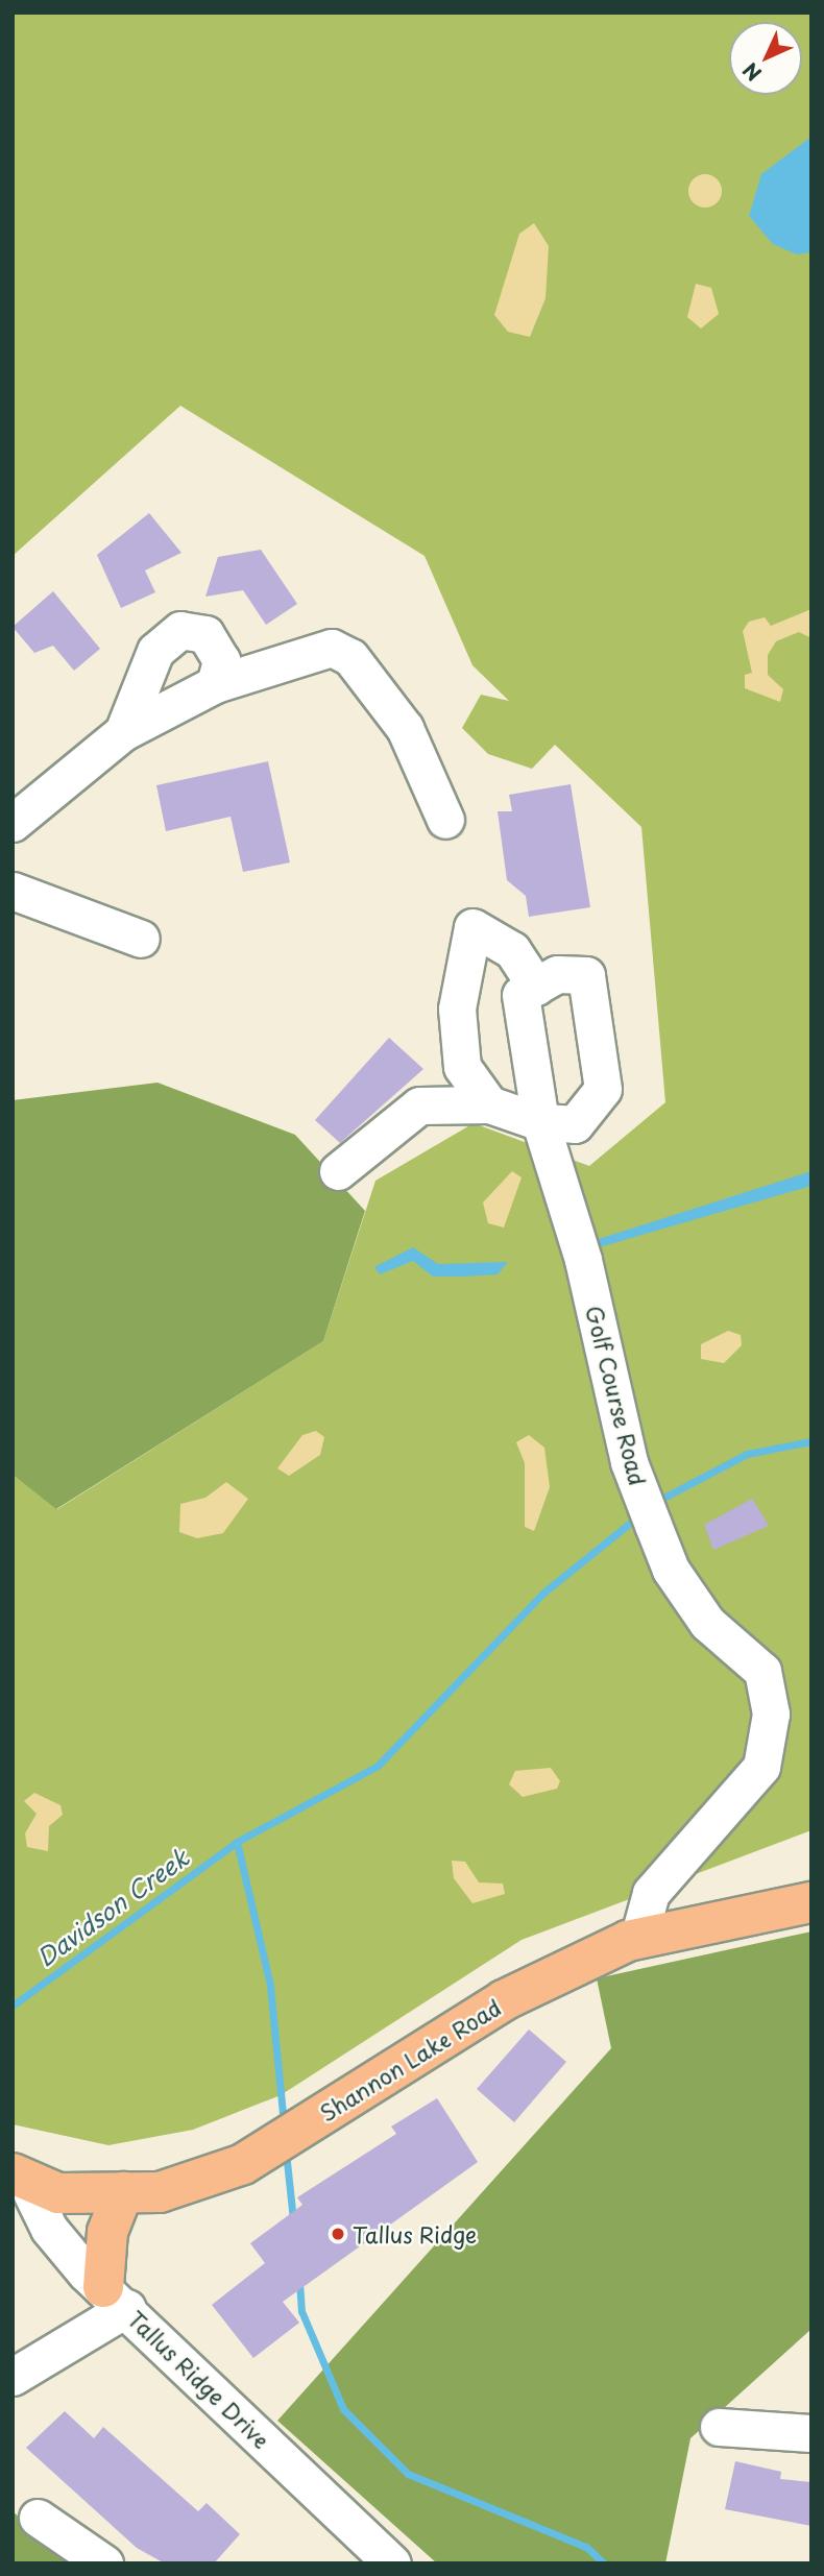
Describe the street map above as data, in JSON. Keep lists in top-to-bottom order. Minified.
{"streets":{"main road":["Shannon Lake Road"],"street":["Golf Course Road","Tallus Ridge Drive"]},"crossings":[["Golf Course Road","Shannon Lake Road"],["Shannon Lake Road","Tallus Ridge Drive"]],"water":["Davidson Creek"],"places":["Tallus Ridge"],"north":"bottom left"}
